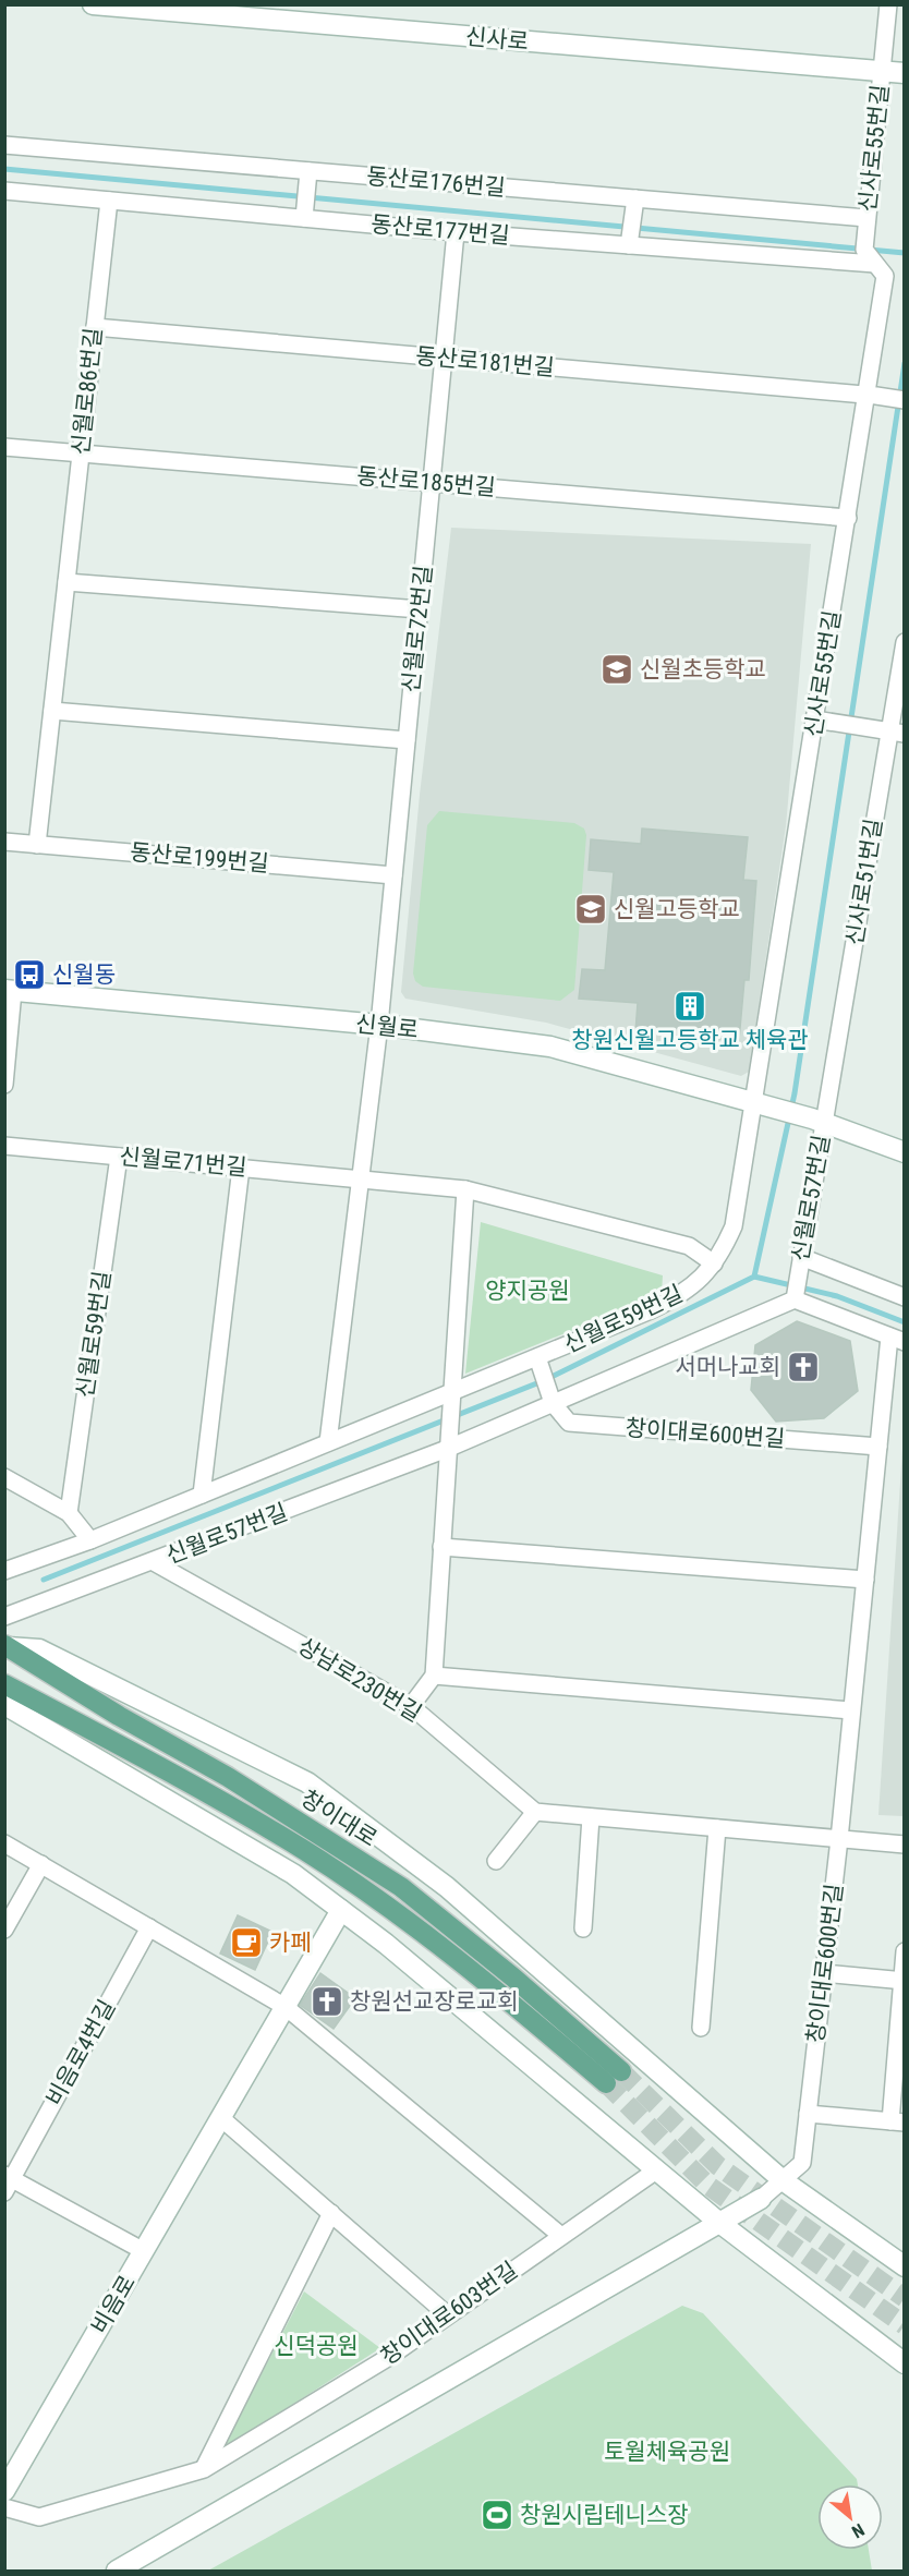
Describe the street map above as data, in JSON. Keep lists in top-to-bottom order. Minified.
{"streets":{"main road":["신사로","신월로","창이대로","비음로"],"street":["신사로55번길","동산로176번길","동산로177번길","동산로181번길","신월로86번길","동산로185번길","신월로72번길","동산로199번길","신사로51번길","신월로71번길","신월로57번길","신월로59번길","창이대로600번길","상남로230번길","비음로4번길","창이대로603번길"]},"crossings":[["신사로","신사로55번길"],["신사로55번길","동산로176번길"],["신사로55번길","동산로177번길"],["신사로55번길","동산로181번길"],["신사로55번길","동산로185번길"],["신사로55번길","신월로"],["신사로55번길","신월로59번길"],["동산로177번길","신월로86번길"],["동산로177번길","신월로72번길"],["동산로181번길","신월로86번길"],["동산로181번길","신월로72번길"],["신월로86번길","동산로185번길"],["신월로86번길","동산로199번길"],["동산로185번길","신월로72번길"],["신월로72번길","동산로199번길"],["신월로72번길","신월로"],["신사로51번길","신월로"],["신사로51번길","신월로57번길"],["신월로","신월로57번길"],["신월로","신월로59번길"],["신월로71번길","신월로59번길"],["신월로57번길","창이대로600번길"],["신월로57번길","상남로230번길"]],"parks":["양지공원","신덕공원","토월체육공원"],"places":{"school or university":["신월초등학교","신월고등학교"],"bus stop":["신월동"],"building":["창원신월고등학교 체육관"],"church":["서머나교회","창원선교장로교회"],"cafe":["카페"],"sports":["창원시립테니스장"]},"north":"bottom right"}
